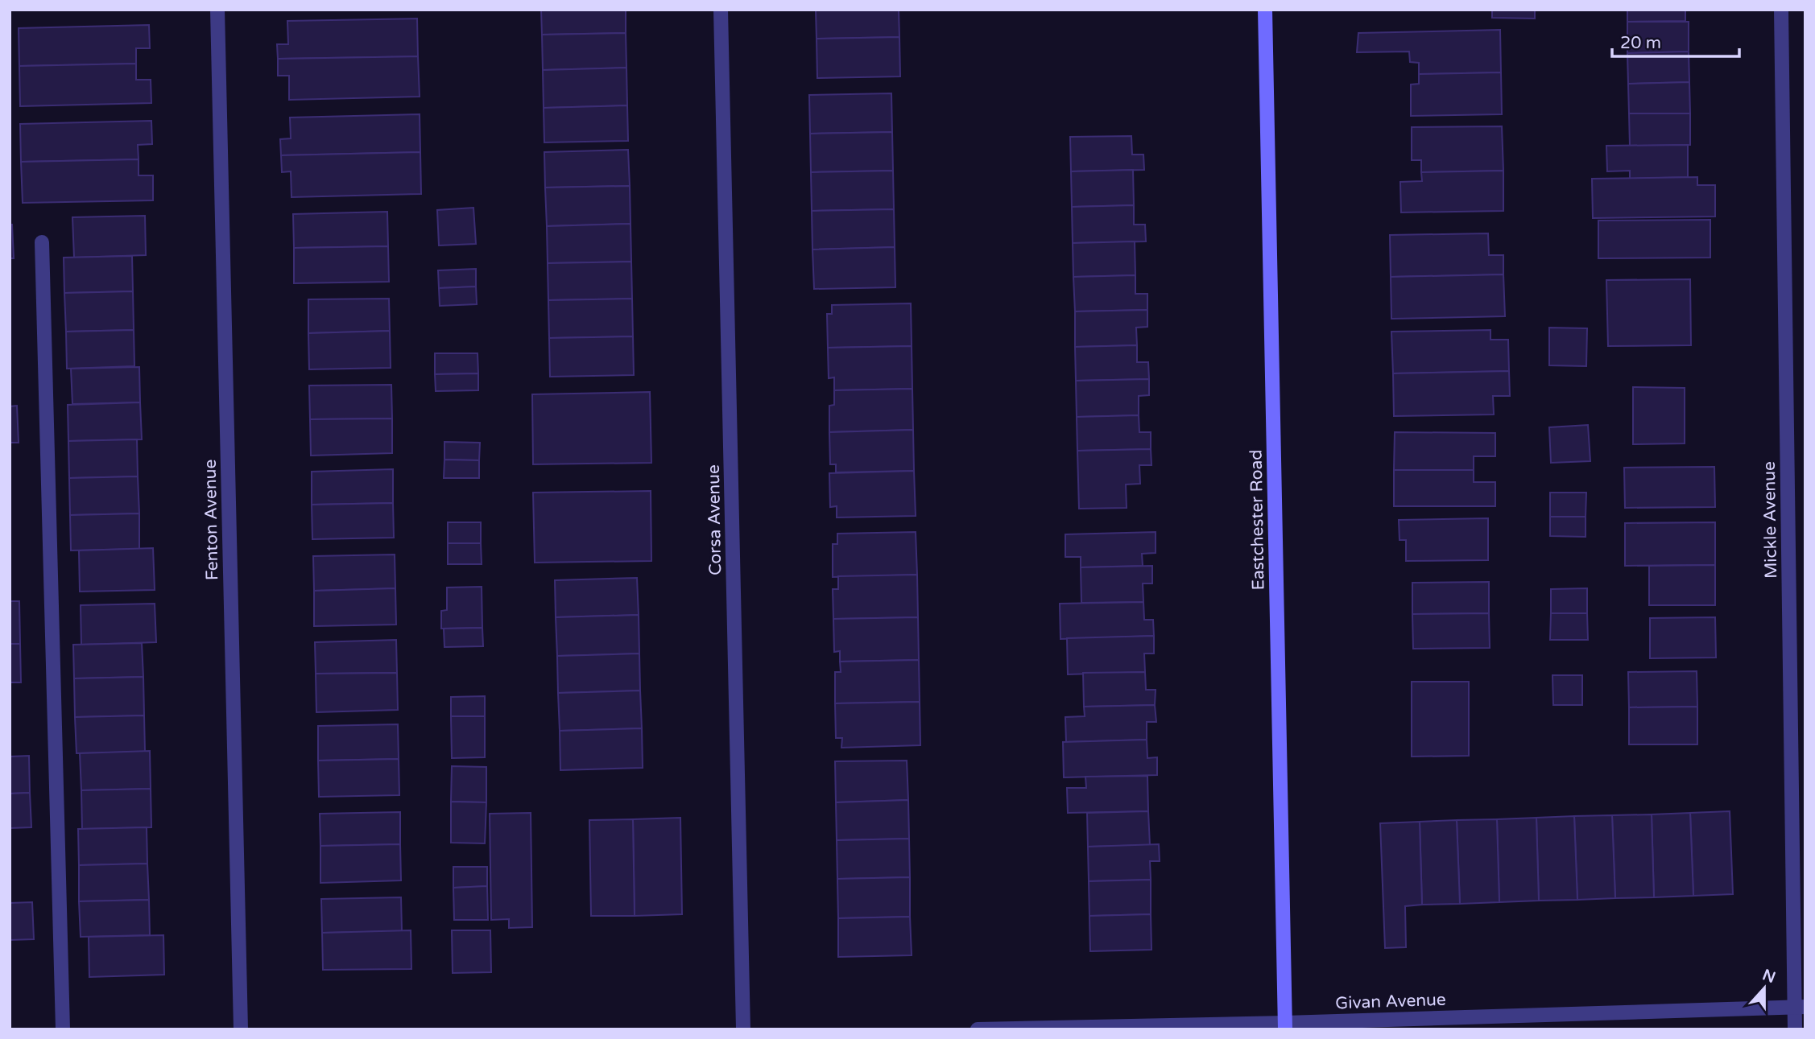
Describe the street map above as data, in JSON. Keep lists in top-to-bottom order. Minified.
{"streets":{"main road":["Eastchester Road"],"street":["Fenton Avenue","Corsa Avenue","Mickle Avenue","Givan Avenue"]},"crossings":[["Eastchester Road","Givan Avenue"],["Mickle Avenue","Givan Avenue"]],"scale_bar":"20 m","north":"top"}
